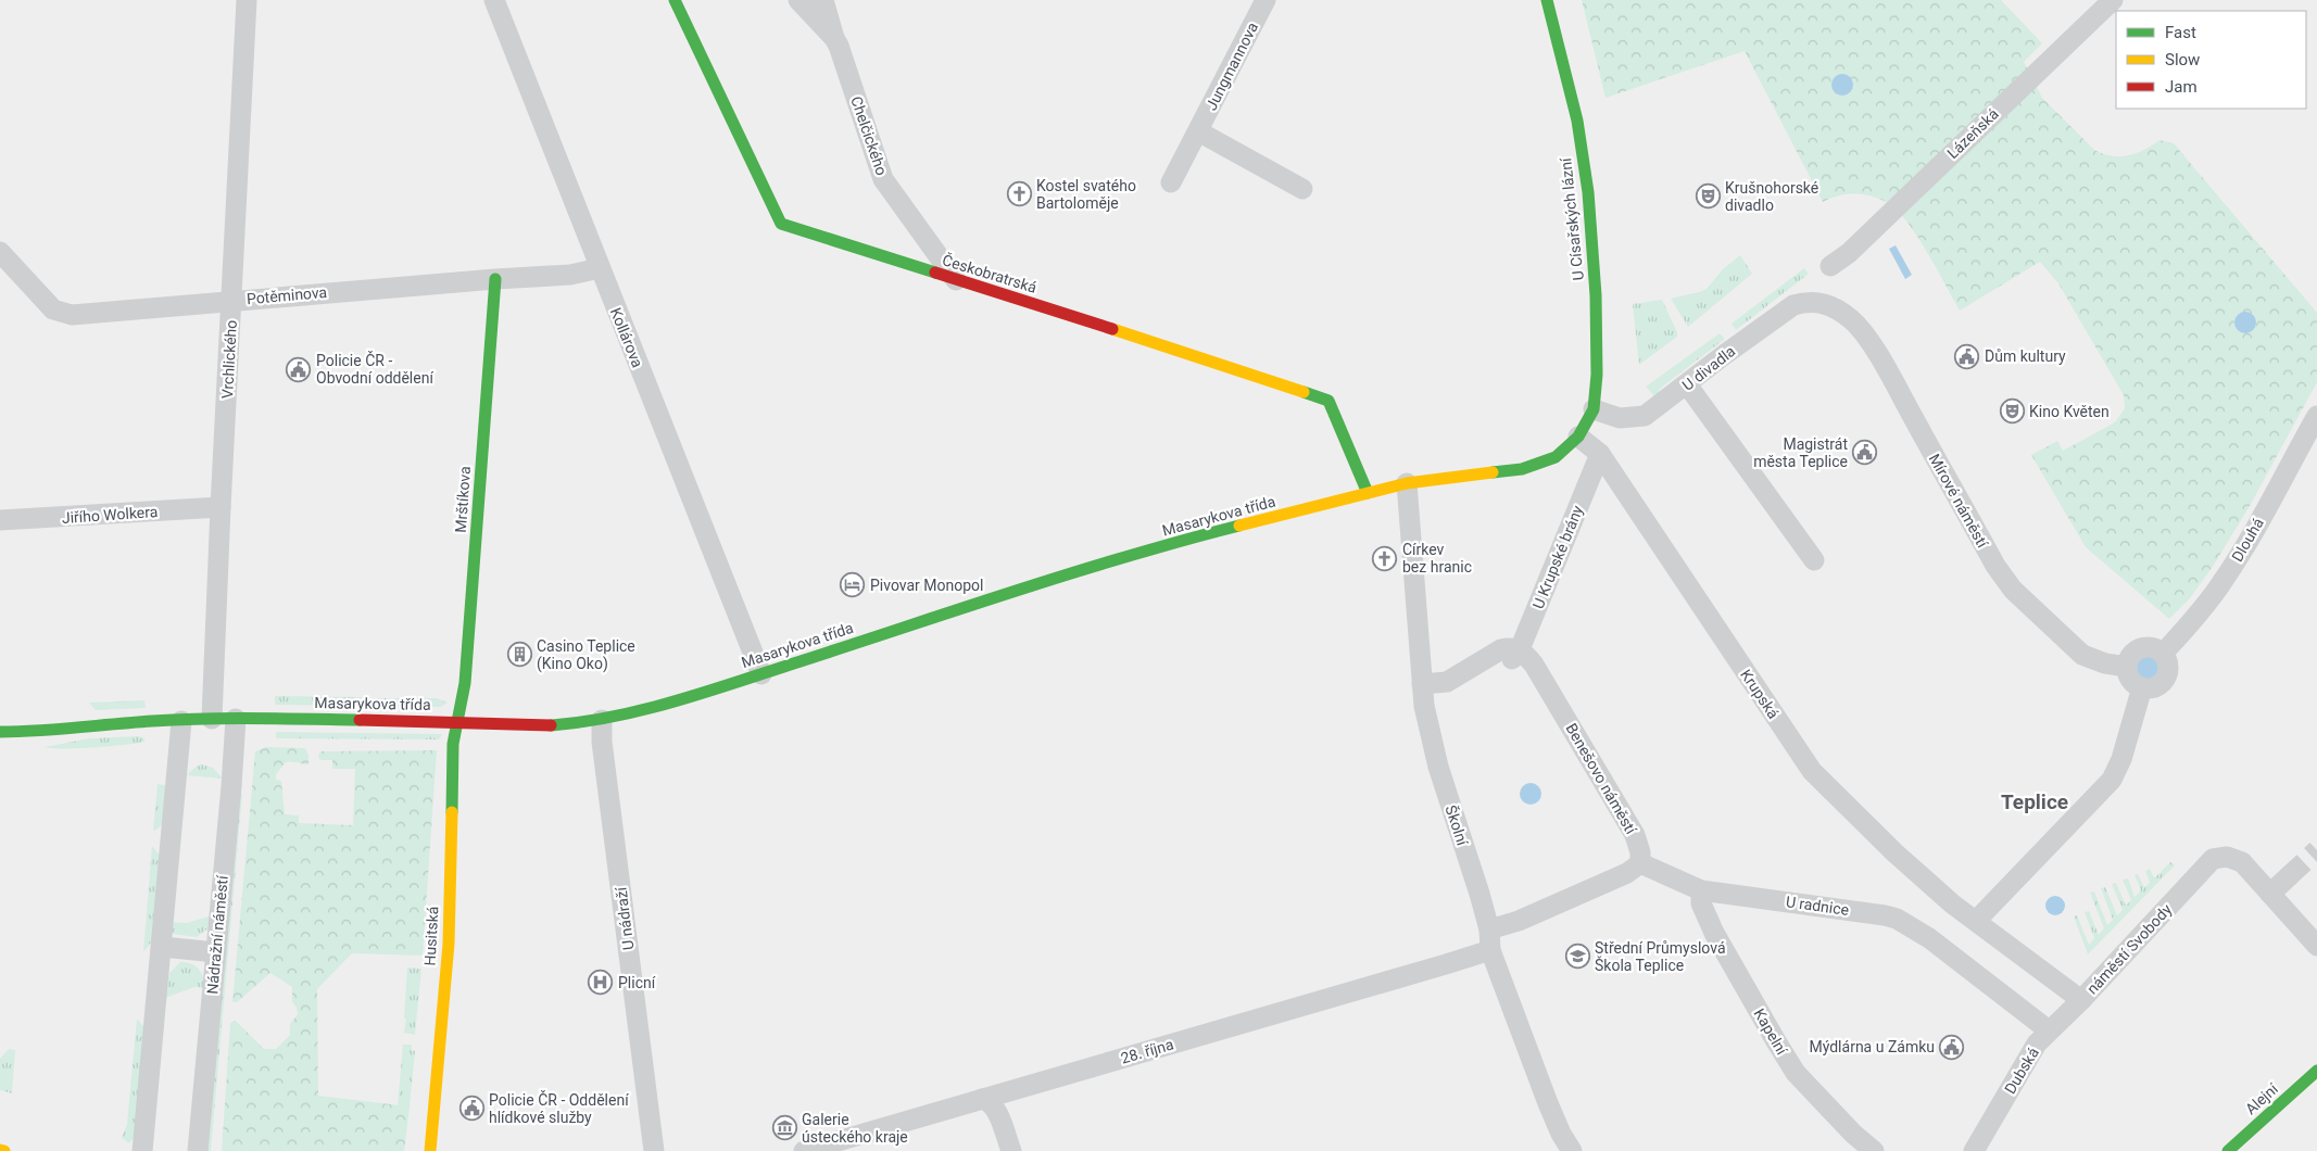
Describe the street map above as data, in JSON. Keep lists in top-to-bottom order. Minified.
{"streets":{"street":["Jungmannova","Lázeňská","Chelčického","U Císařských lázní","Českobratrská","Potěminova","Kollárova","Vrchlického","U divadla","Mrštíkova","Mírové náměstí","Jiřího Wolkera","Masarykova třída","Dlouhá","U Krupské brány","Krupská","Benešovo náměstí","Školní","U radnice","U nádraží","Nádražní náměstí","Husitská","náměstí Svobody","Kapelní","28. října","Dubská","Alejní"]},"crossings":[["Chelčického","Českobratrská"],["U Císařských lázní","U divadla"],["U Císařských lázní","Masarykova třída"],["U Císařských lázní","Krupská"],["Českobratrská","Masarykova třída"],["Potěminova","Kollárova"],["Potěminova","Vrchlického"],["Potěminova","Mrštíkova"],["Kollárova","Masarykova třída"],["Vrchlického","Jiřího Wolkera"],["Vrchlického","Masarykova třída"],["U divadla","Mírové náměstí"],["Mrštíkova","Masarykova třída"],["Mrštíkova","Husitská"],["Mírové náměstí","Dlouhá"],["Masarykova třída","Krupská"],["Masarykova třída","Školní"],["Masarykova třída","U nádraží"],["Masarykova třída","Nádražní náměstí"],["Masarykova třída","Husitská"],["U Krupské brány","Krupská"],["U Krupské brány","Benešovo náměstí"],["Krupská","náměstí Svobody"],["Školní","28. října"],["U radnice","Kapelní"],["U radnice","Dubská"],["náměstí Svobody","Dubská"]],"districts":["Teplice"],"places":{"church":["Kostel svatého Bartoloměje","Církev bez hranic"],"theatre":["Krušnohorské divadlo","Kino Květen"],"public building":["Dům kultury","Policie ČR - Obvodní oddělení","Magistrát města Teplice","Mýdlárna u Zámku","Policie ČR - Oddělení hlídkové služby"],"hotel":["Pivovar Monopol"],"building":["Casino Teplice (Kino Oko)"],"school or university":["Střední Průmyslová Škola Teplice"],"hospital":["Plicní"],"museum":["Galerie ústeckého kraje"]},"legend":["Fast","Slow","Jam"]}
